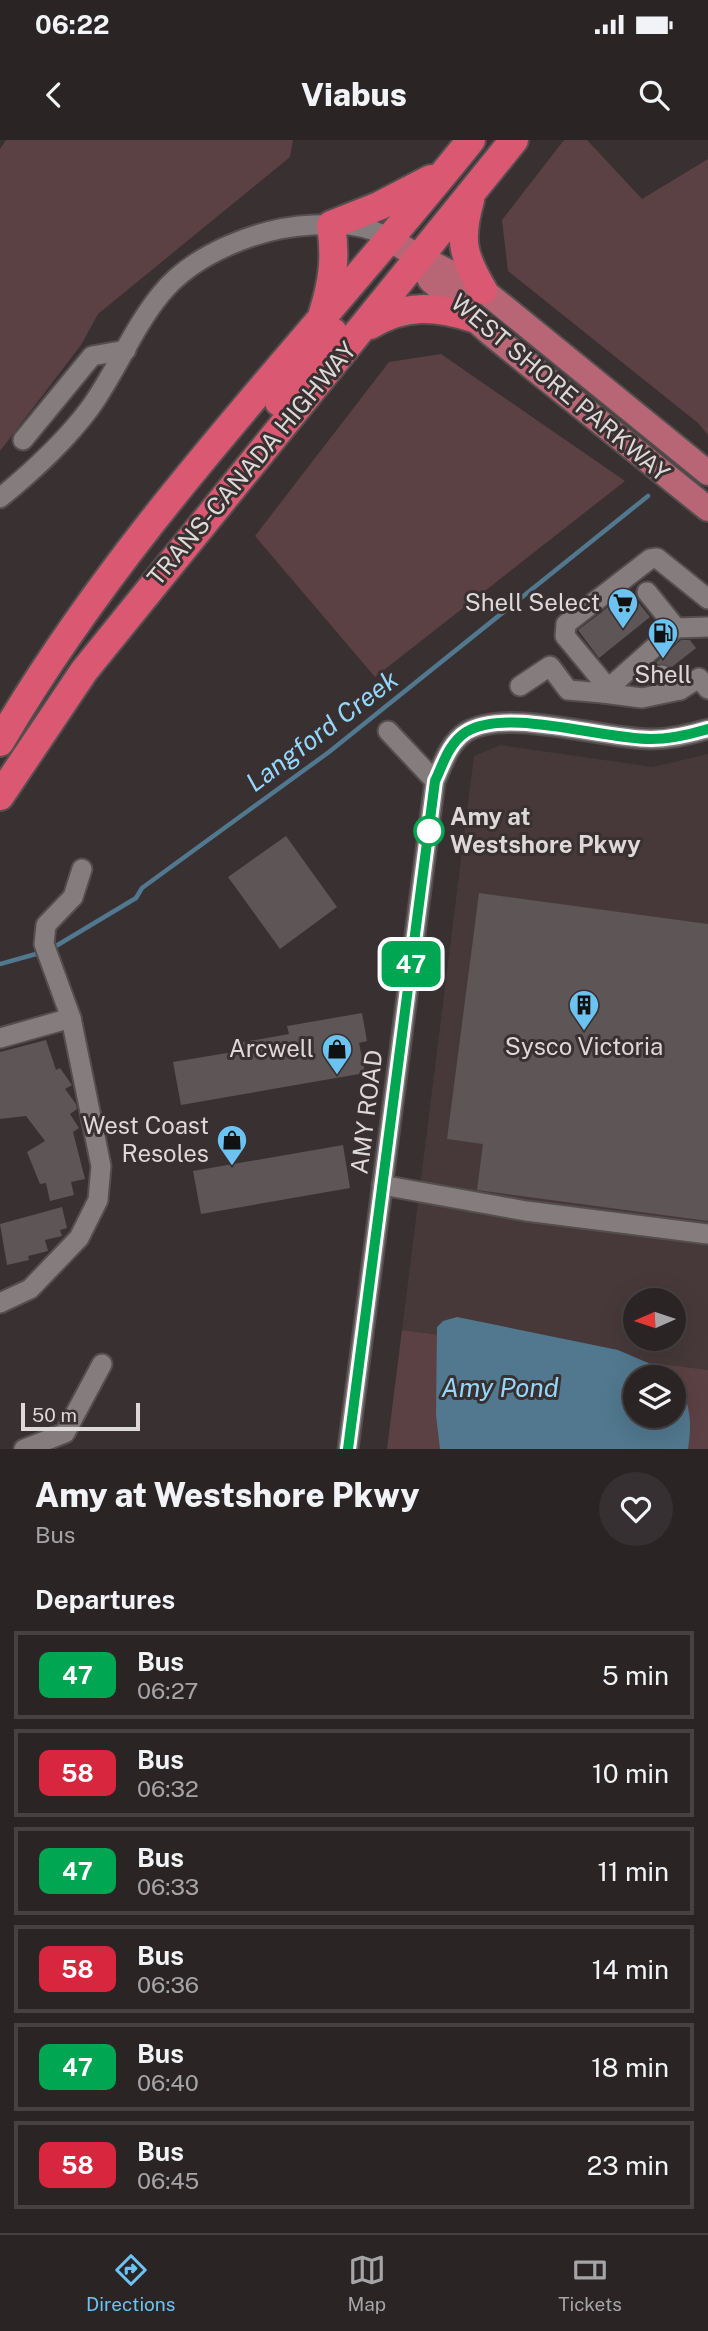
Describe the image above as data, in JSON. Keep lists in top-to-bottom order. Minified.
{"streets":{"highway":["TRANS-CANADA HIGHWAY"],"main road":["WEST SHORE PARKWAY"],"street":["AMY ROAD"]},"crossings":[["WEST SHORE PARKWAY","TRANS-CANADA HIGHWAY"]],"water":["Langford Creek","Amy Pond"],"places":{"supermarket":["Shell Select"],"fuel station":["Shell"],"other":["Amy at Westshore Pkwy"],"building":["Sysco Victoria"],"shop":["Arcwell","West Coast Resoles"]},"lines":["bus line 47"],"scale_bar":"50 m","north":"left","page":{"status":"06:22","header":"Viabus","on_map":"47","scale":"50 m","heading":[["Amy at Westshore Pkwy","Bus"],"Departures"],"list":[{"mark":"47","name":"Bus","note":"06:27","value":"5 min"},{"mark":"58","name":"Bus","note":"06:32","value":"10 min"},{"mark":"47","name":"Bus","note":"06:33","value":"11 min"},{"mark":"58","name":"Bus","note":"06:36","value":"14 min"},{"mark":"47","name":"Bus","note":"06:40","value":"18 min"},{"mark":"58","name":"Bus","note":"06:45","value":"23 min"}],"tabs":["Directions","Map","Tickets"]}}
